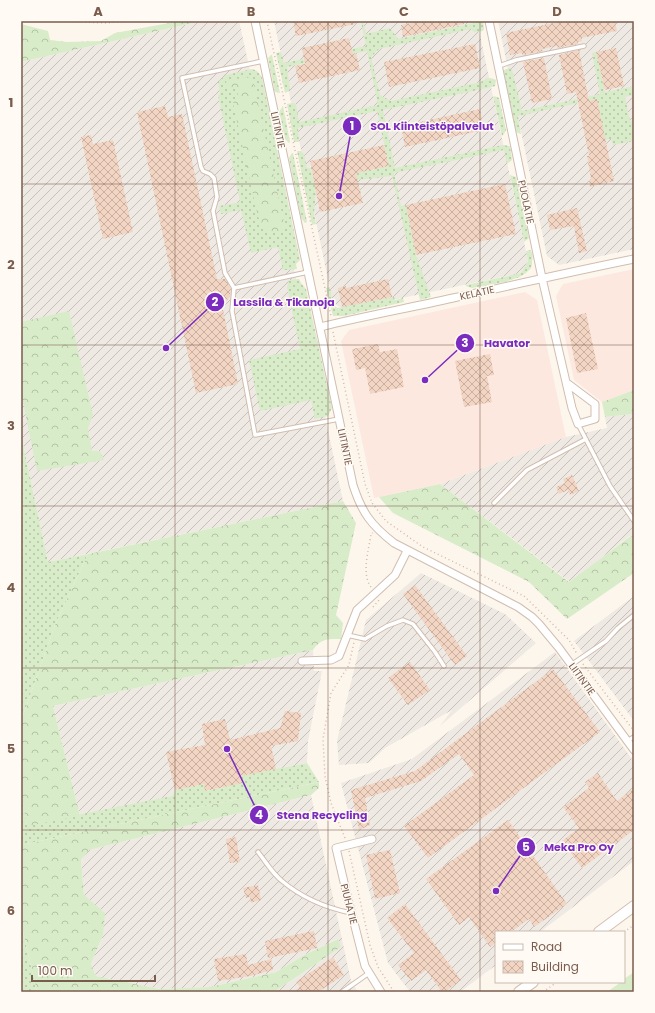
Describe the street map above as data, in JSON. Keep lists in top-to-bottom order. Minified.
{"streets":{"street":["LIITINTIE","PUOLATIE","KELATIE","PIUHATIE"]},"crossings":[["LIITINTIE","KELATIE"],["PUOLATIE","KELATIE"]],"places":["SOL Kiinteistöpalvelut","Lassila & Tikanoja","Havator","Stena Recycling","Meka Pro Oy"],"legend":["Road","Building"],"scale_bar":"100 m","grid":{"columns":["A","B","C","D"],"rows":["1","2","3","4","5","6"]}}
